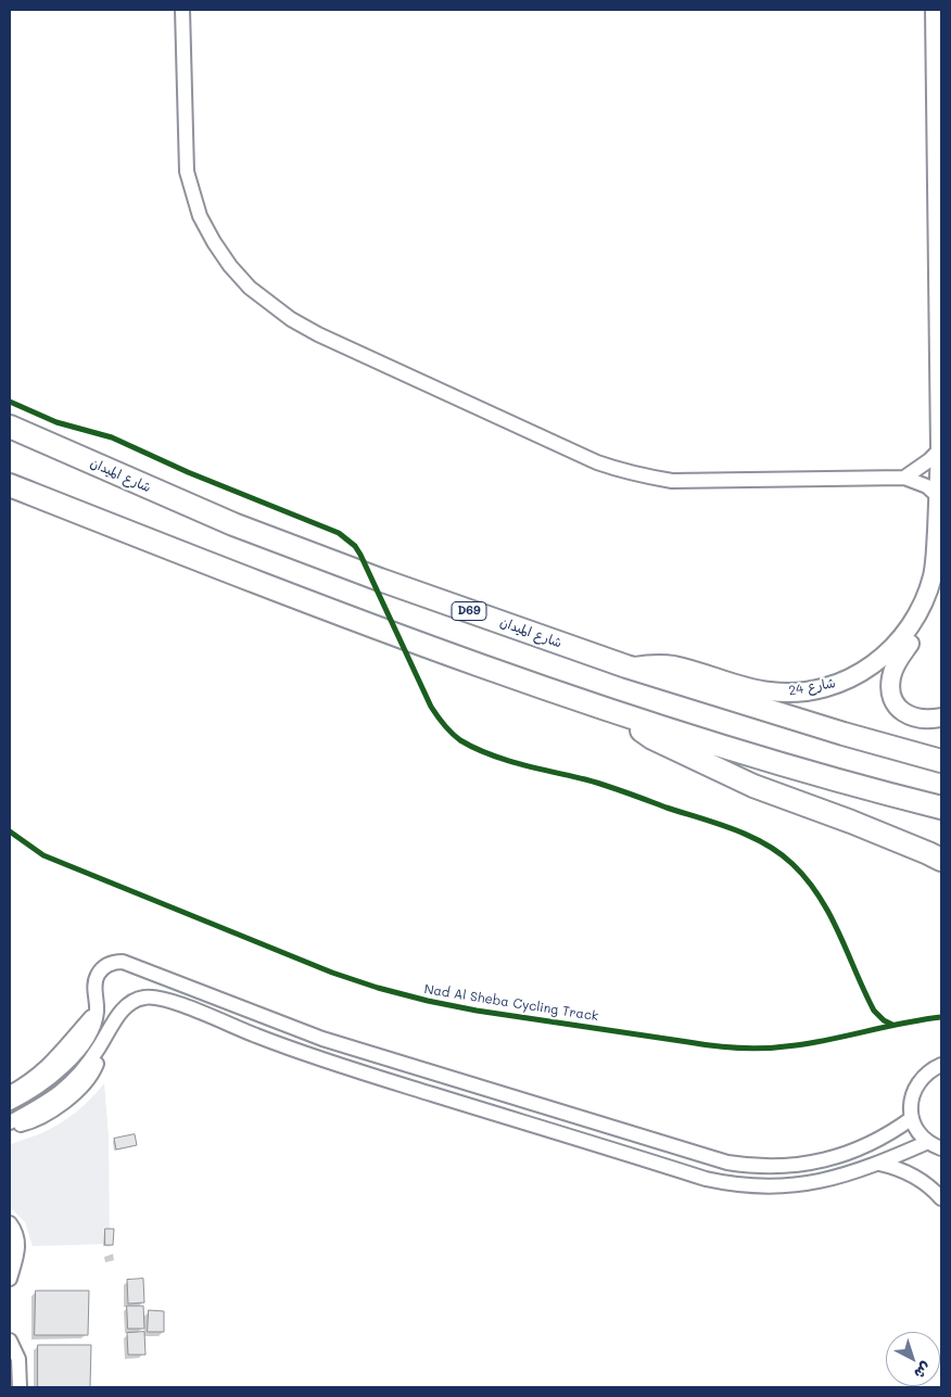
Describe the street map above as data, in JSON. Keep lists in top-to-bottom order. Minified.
{"streets":{"main road":["شارع الميدان","D69"],"street":["شارع 24"],"cycle path":["Nad Al Sheba Cycling Track"]},"crossings":[["شارع الميدان","شارع 24"]],"north":"bottom right"}
